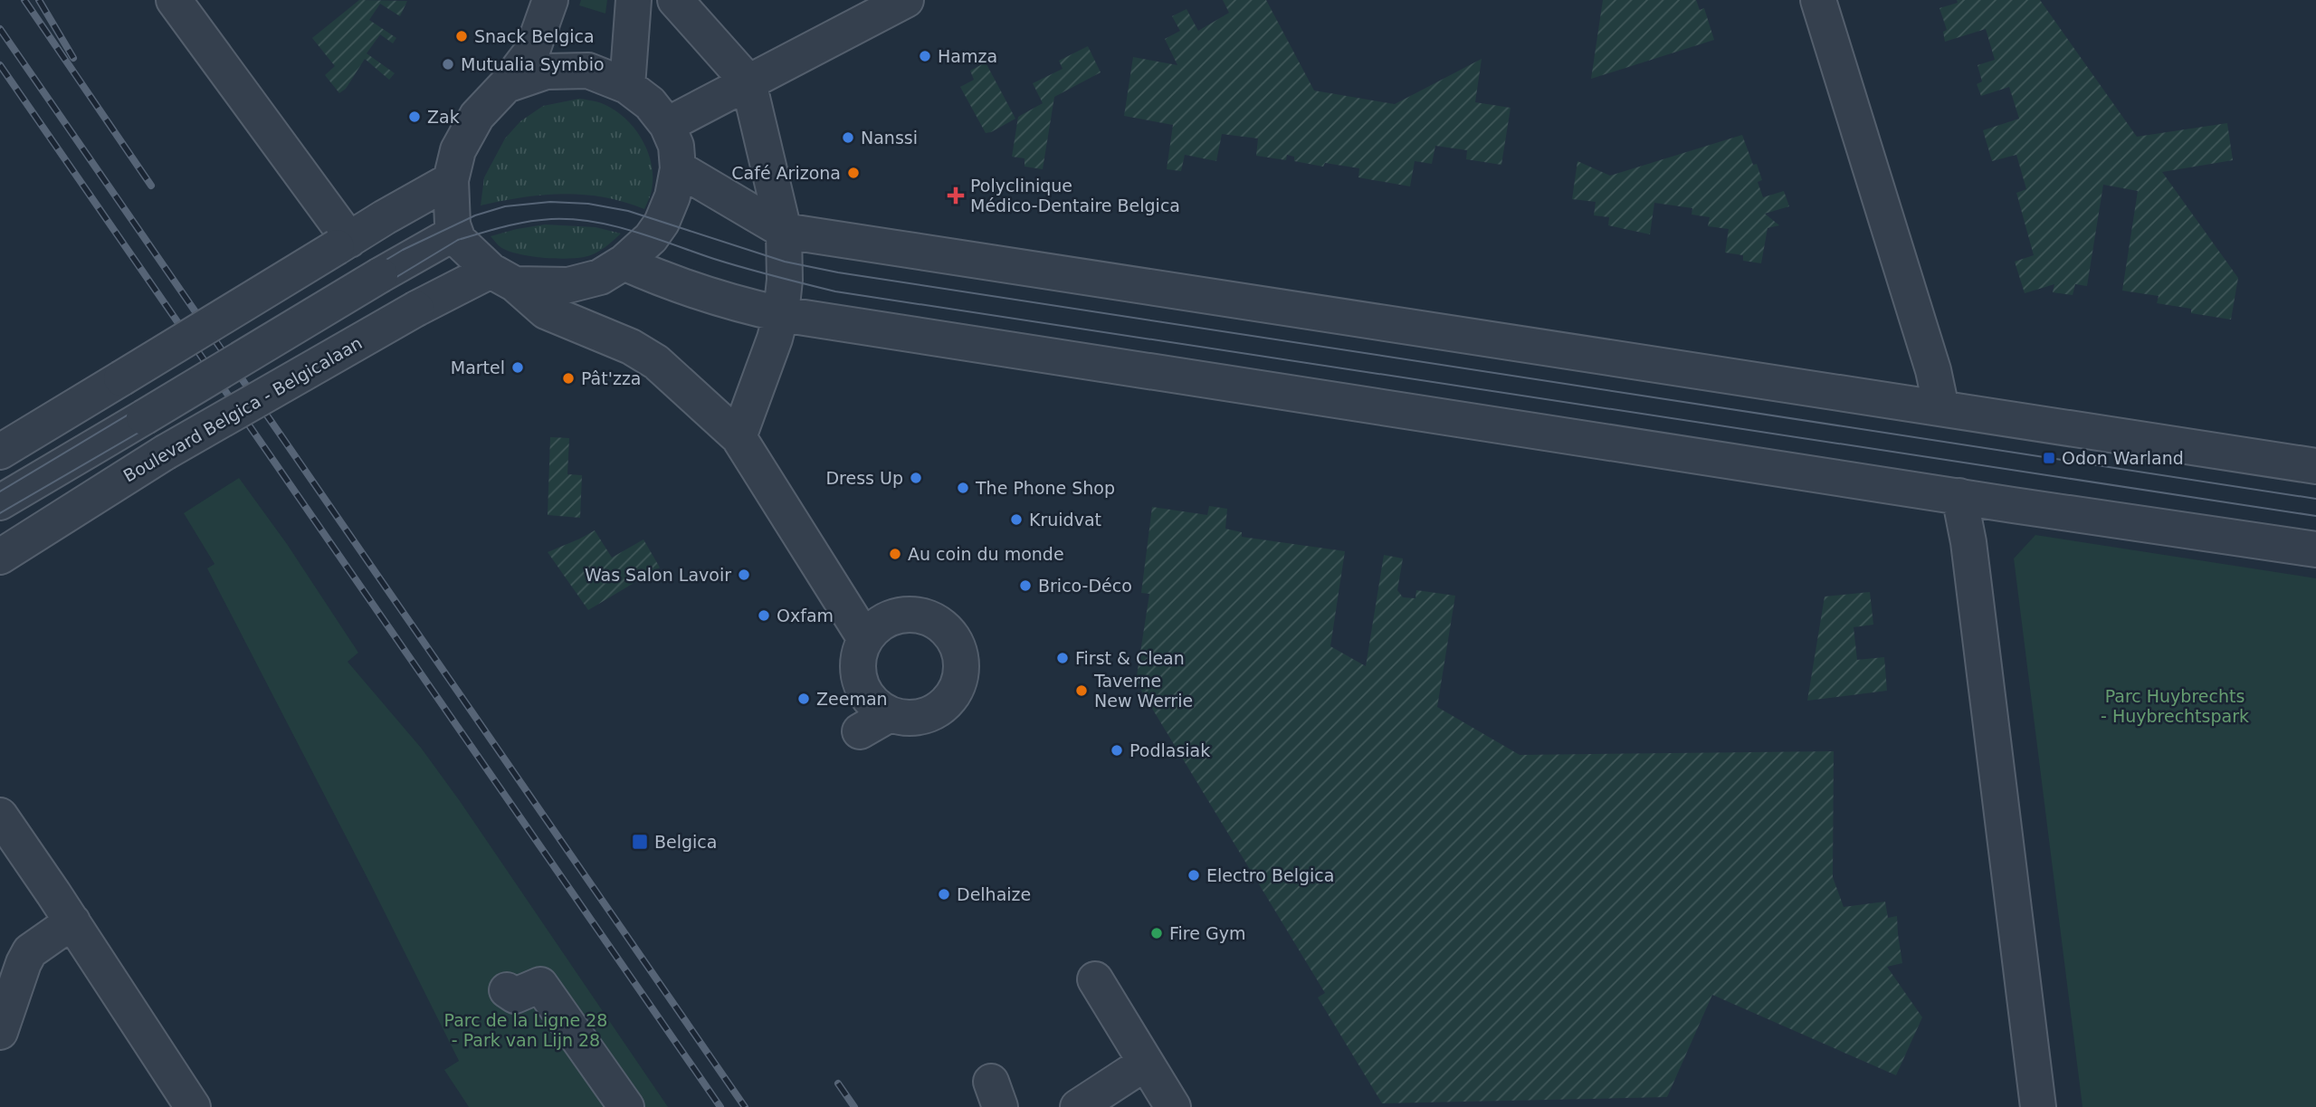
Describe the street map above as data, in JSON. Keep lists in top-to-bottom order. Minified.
{"streets":{"street":["Boulevard Belgica - Belgicalaan"]},"parks":["Parc Huybrechts - Huybrechtspark","Parc de la Ligne 28 - Park van Lijn 28"],"places":{"other":["Snack Belgica","Hamza","Mutualia Symbio","Zak","Nanssi","Café Arizona","Martel","Pât'zza","Dress Up","The Phone Shop","Kruidvat","Au coin du monde","Was Salon Lavoir","Brico-Déco","Oxfam","First & Clean","Taverne New Werrie","Zeeman","Podlasiak","Electro Belgica","Delhaize","Fire Gym"],"health":["Polyclinique Médico-Dentaire Belgica"],"transit":["Odon Warland","Belgica"]}}
